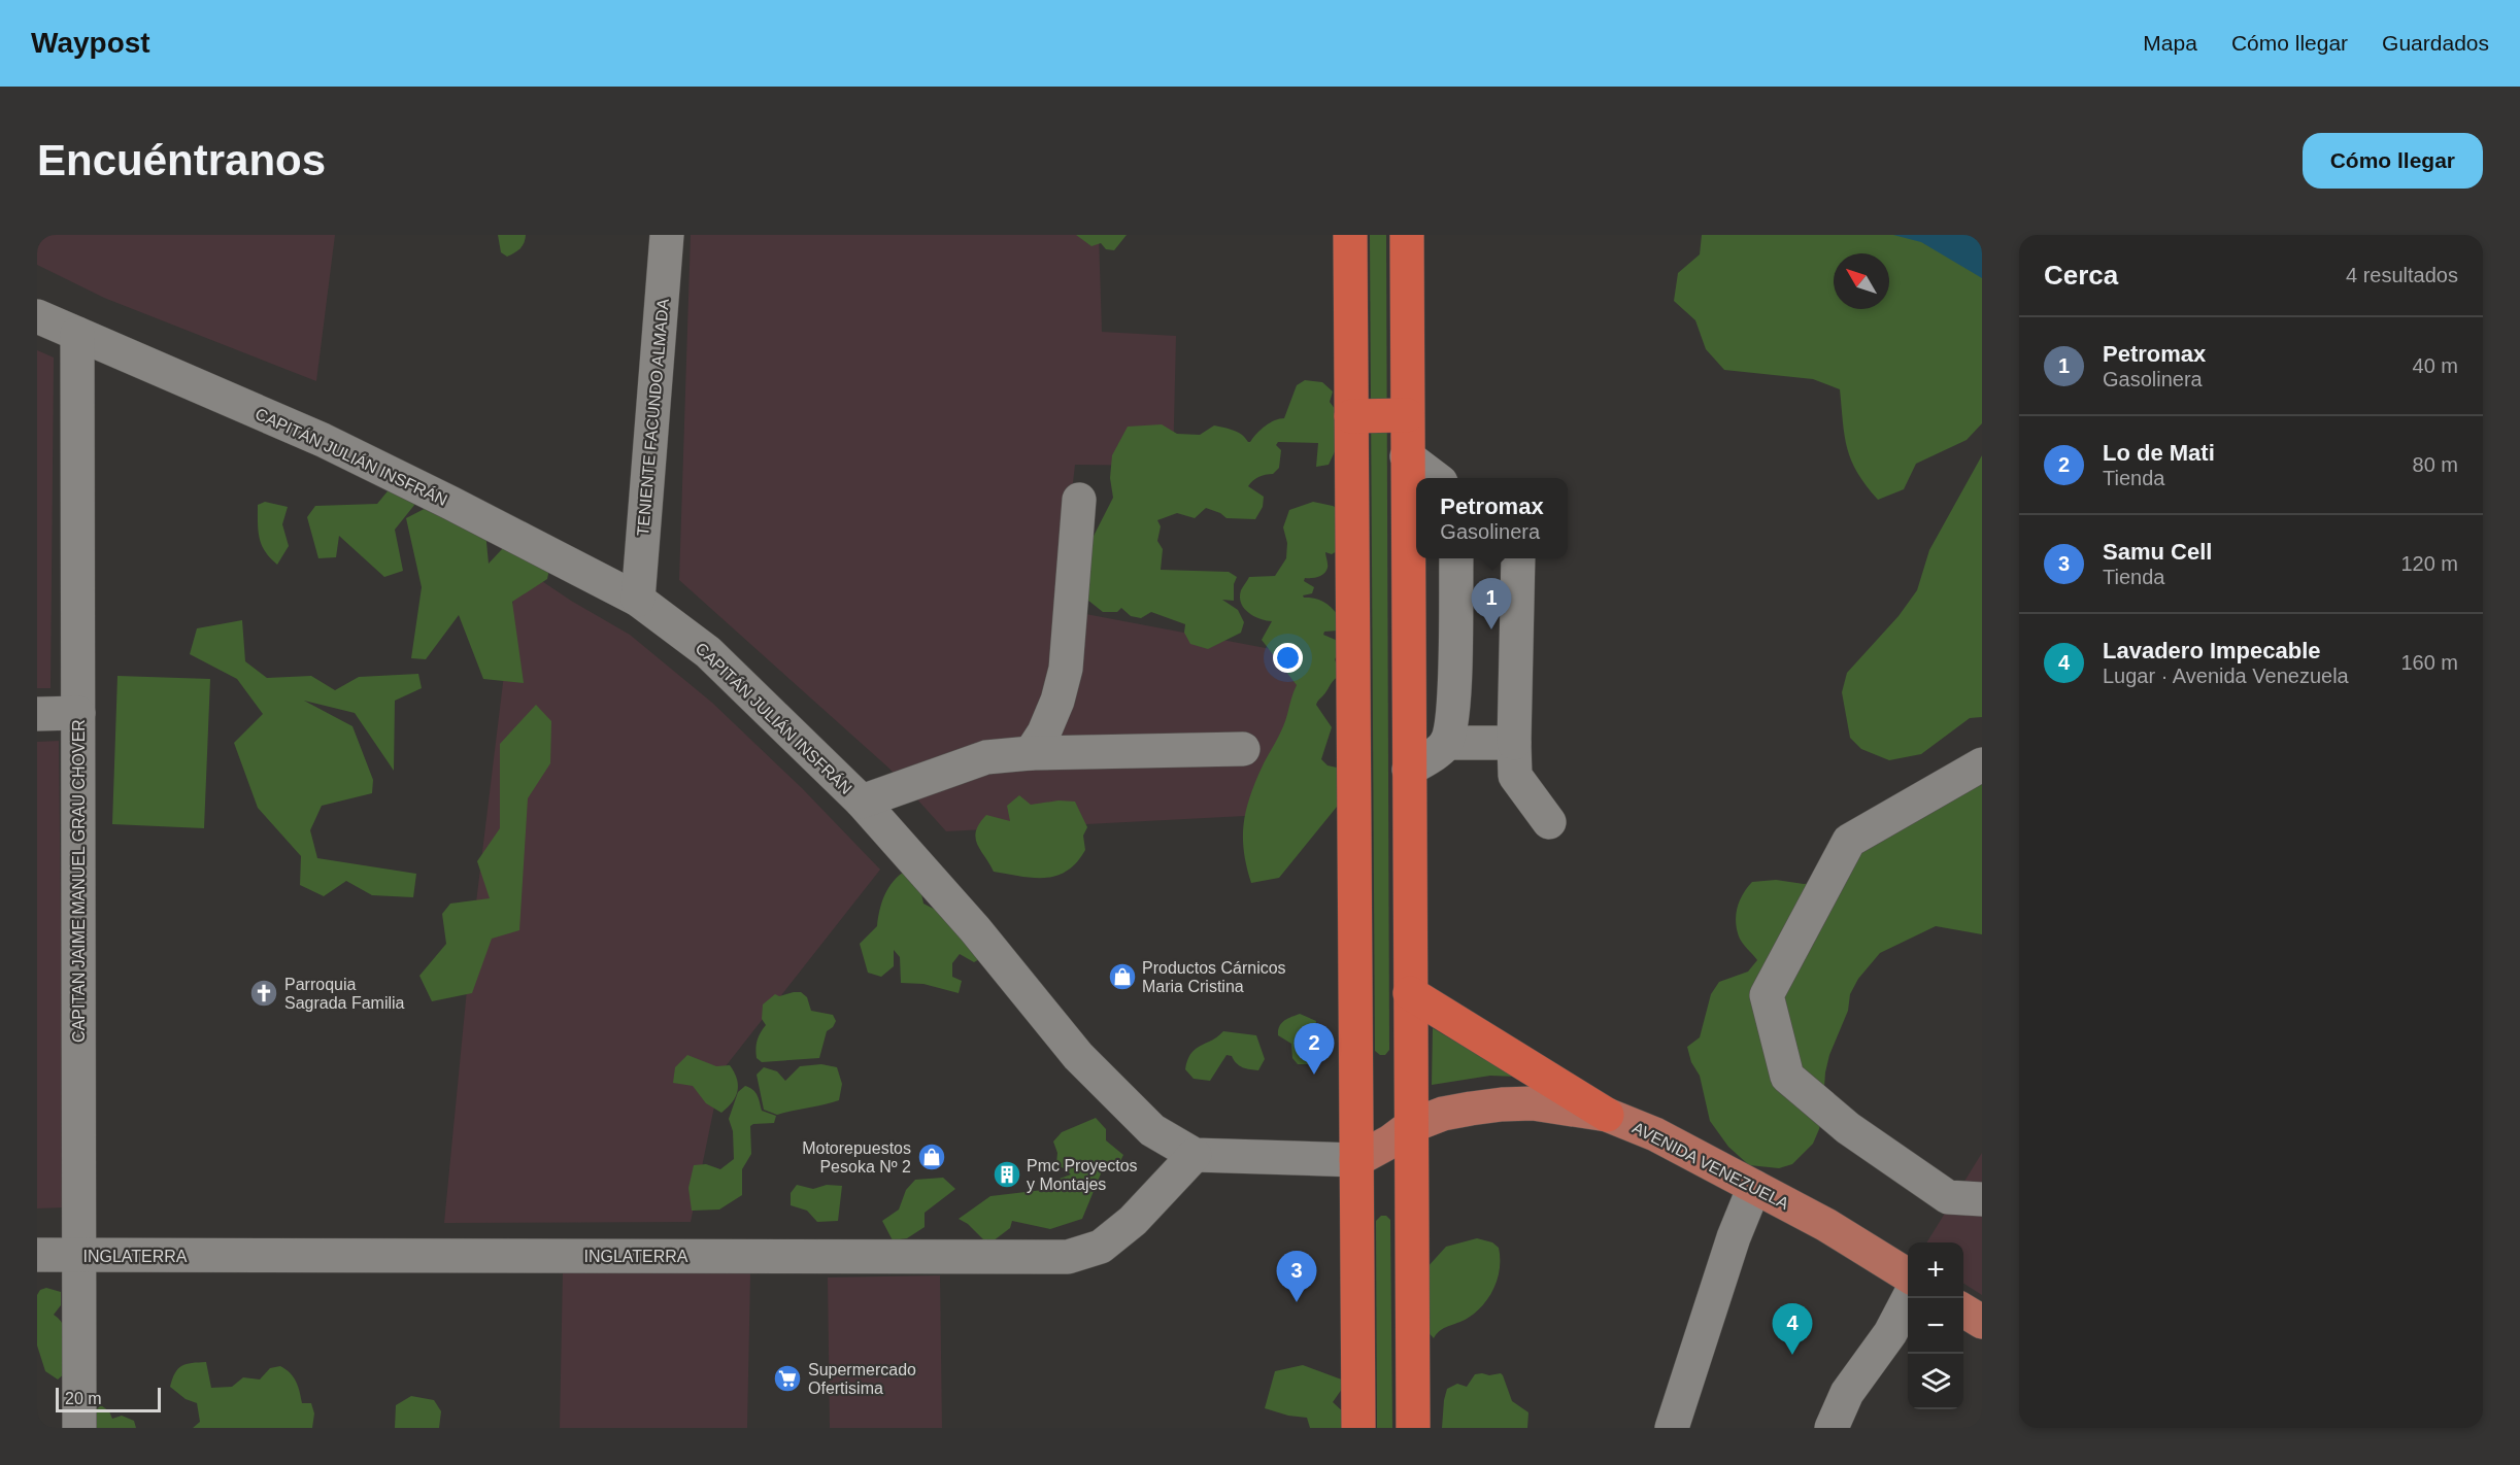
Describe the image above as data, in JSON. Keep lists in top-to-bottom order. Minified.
{"streets":{"main road":["AVENIDA VENEZUELA"],"street":["TENIENTE FACUNDO ALMADA","CAPITÁN JULIÁN INSFRÁN","CAPITAN JAIME MANUEL GRAU CHOVER","INGLATERRA"]},"crossings":[["TENIENTE FACUNDO ALMADA","CAPITÁN JULIÁN INSFRÁN"],["CAPITÁN JULIÁN INSFRÁN","CAPITAN JAIME MANUEL GRAU CHOVER"],["CAPITÁN JULIÁN INSFRÁN","AVENIDA VENEZUELA"],["CAPITÁN JULIÁN INSFRÁN","INGLATERRA"],["CAPITAN JAIME MANUEL GRAU CHOVER","INGLATERRA"]],"places":{"shop":["Productos Cárnicos Maria Cristina","Motorepuestos Pesoka Nº 2"],"church":["Parroquia Sagrada Familia"],"building":["Pmc Proyectos y Montajes"],"supermarket":["Supermercado Ofertisima"]},"scale_bar":"20 m","north":"top left","page":{"header":"Waypost","nav":["Mapa","Cómo llegar","Guardados"],"buttons":"Cómo llegar","title":"Encuéntranos","heading":["Cerca","4 resultados"],"list":[{"mark":"1","name":"Petromax","note":"Gasolinera","value":"40 m"},{"mark":"2","name":"Lo de Mati","note":"Tienda","value":"80 m"},{"mark":"3","name":"Samu Cell","note":"Tienda","value":"120 m"},{"mark":"4","name":"Lavadero Impecable","note":"Lugar · Avenida Venezuela","value":"160 m"}],"popup":["Petromax","Gasolinera"],"pins":["1","2","3","4"],"map_buttons":["+","−"],"scale":"20 m"}}
